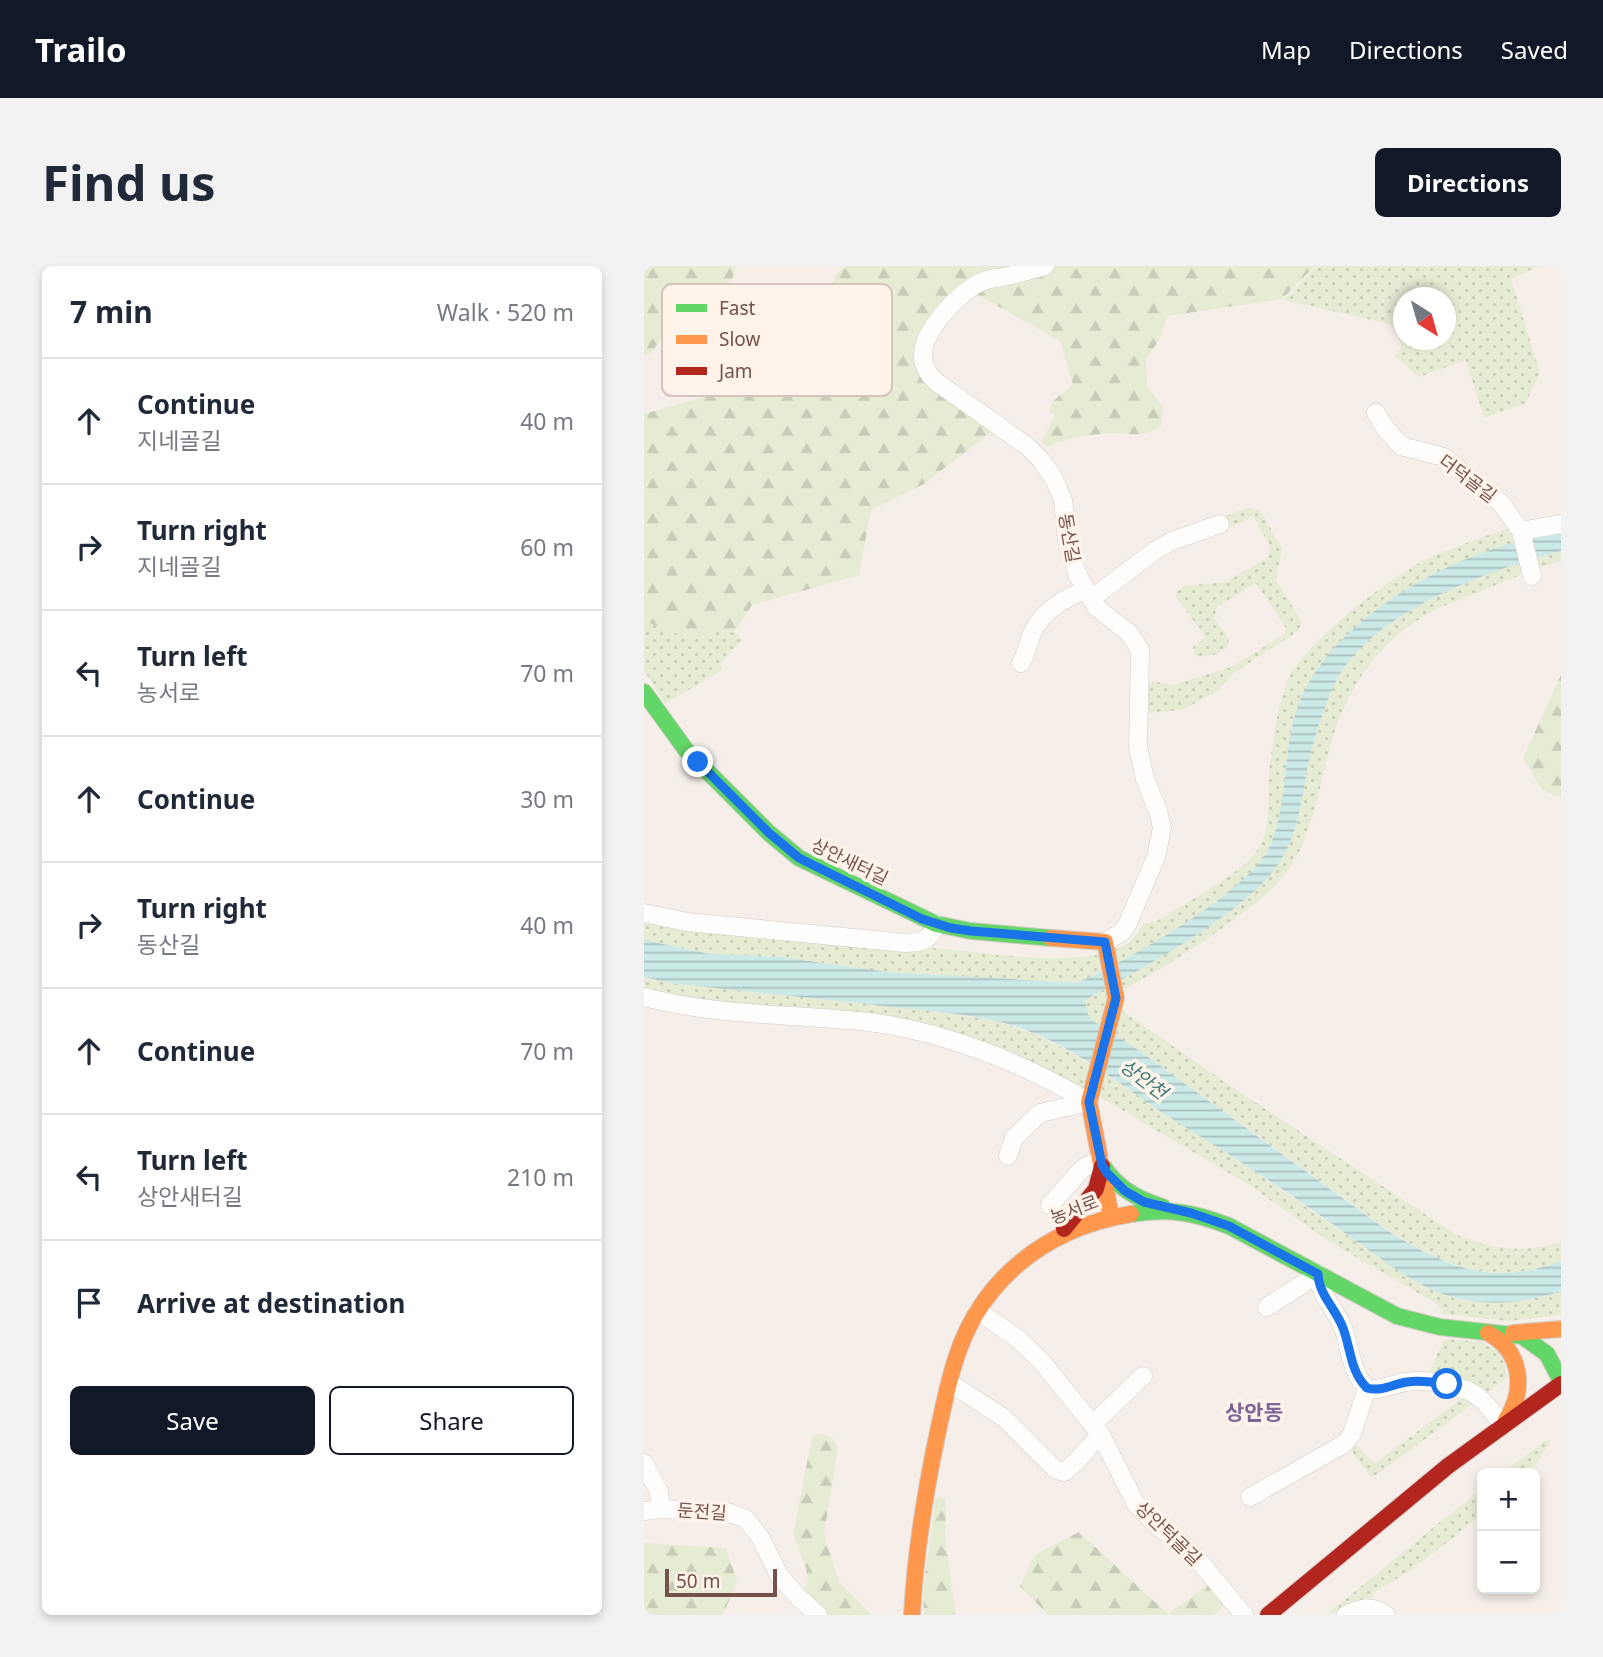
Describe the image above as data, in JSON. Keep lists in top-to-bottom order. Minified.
{"streets":{"street":["더덕골길","동산길","상안새터길","농서로","둔전길","상안턱골길"]},"crossings":[["동산길","상안새터길"],["농서로","상안턱골길"]],"districts":["상안동"],"water":["상안천"],"legend":["Fast","Slow","Jam"],"scale_bar":"50 m","north":"bottom right","page":{"header":"Trailo","nav":["Map","Directions","Saved"],"buttons":["Directions",["Save","Share"]],"title":"Find us","heading":["7 min","Walk · 520 m"],"list":[["Continue","지네골길","40 m"],["Turn right","지네골길","60 m"],["Turn left","농서로","70 m"],["Continue","30 m"],["Turn right","동산길","40 m"],["Continue","70 m"],["Turn left","상안새터길","210 m"],"Arrive at destination"],"map_buttons":["+","−"],"scale":"50 m"}}
